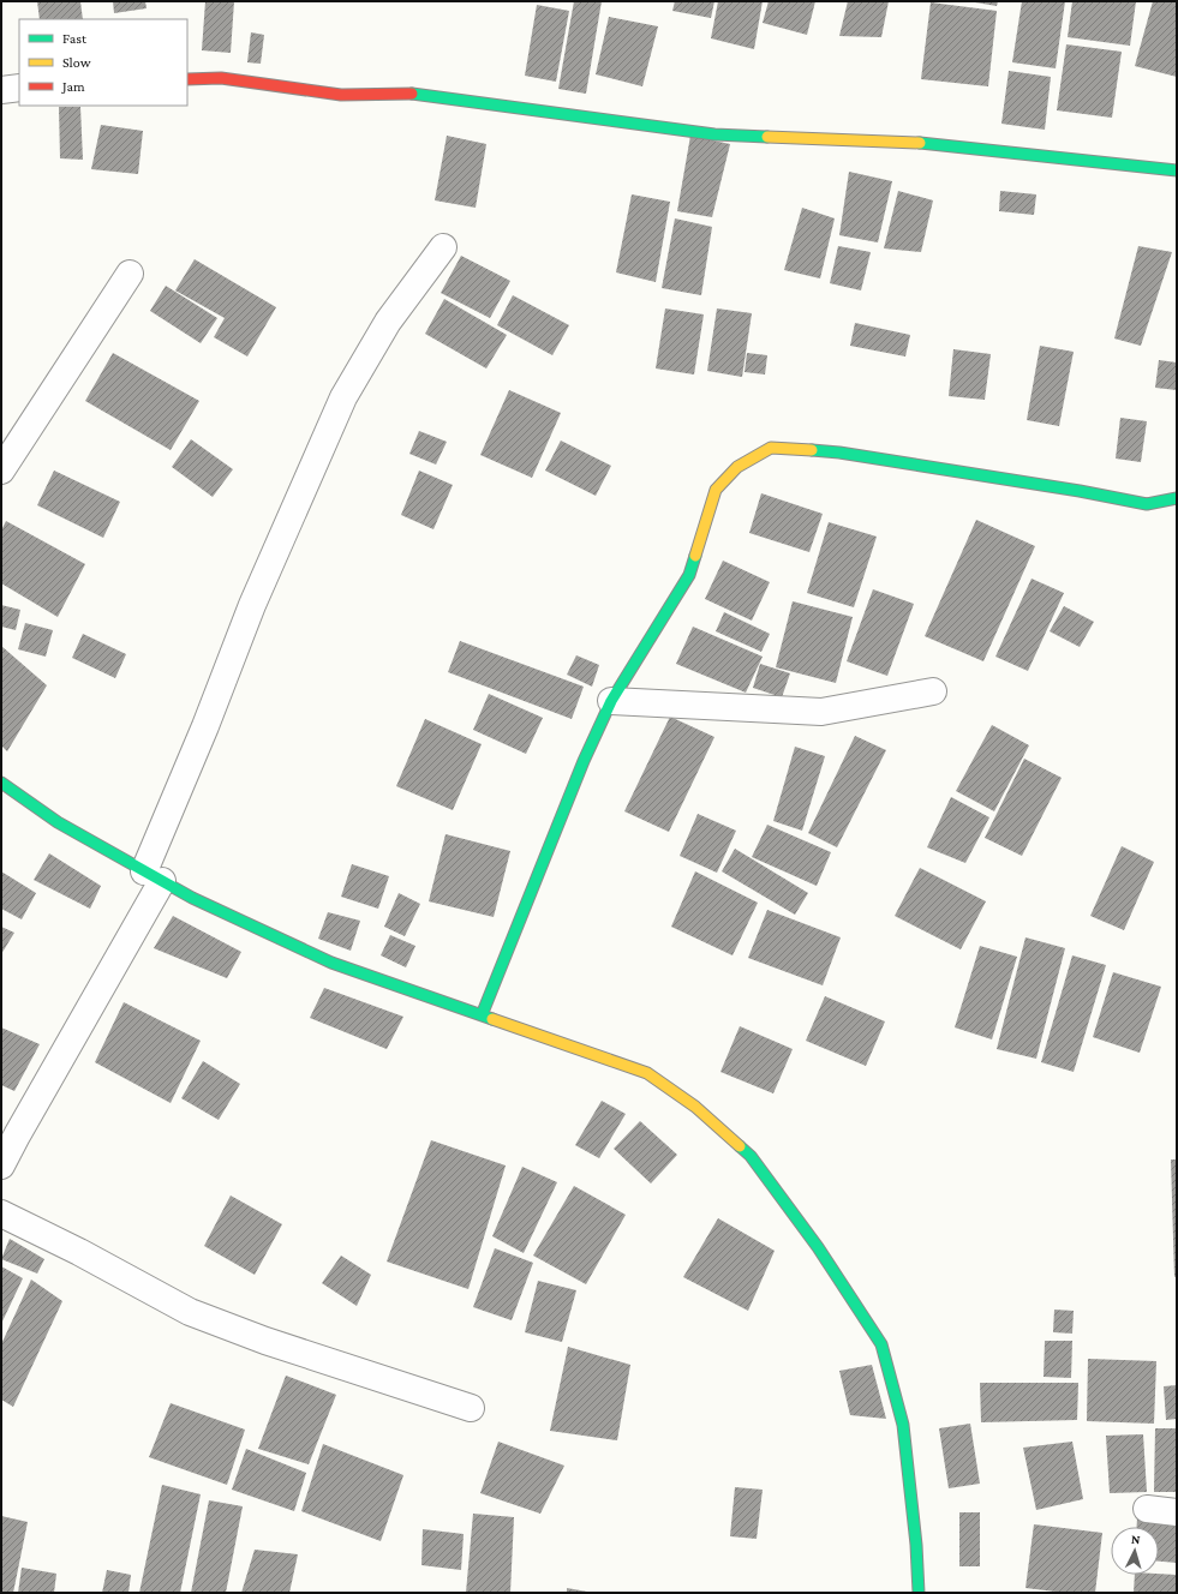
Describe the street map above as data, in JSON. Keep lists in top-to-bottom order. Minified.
{"legend":["Fast","Slow","Jam"],"north":"top"}
